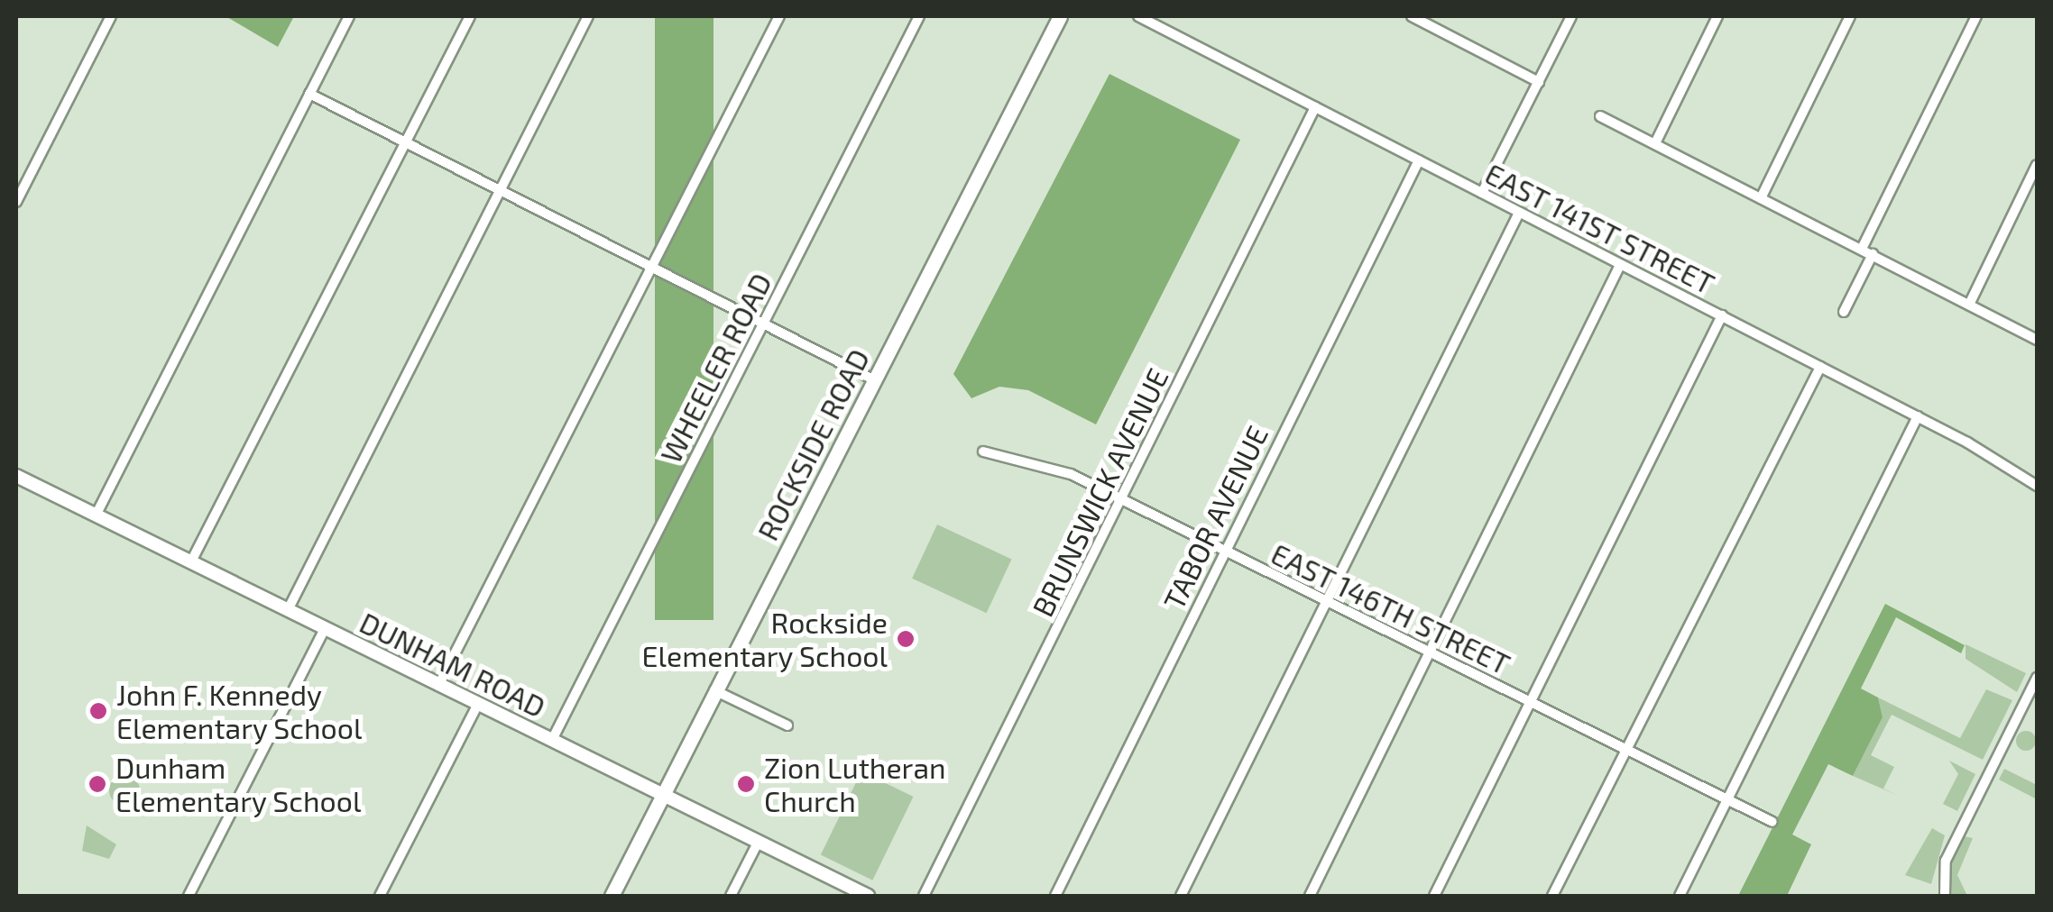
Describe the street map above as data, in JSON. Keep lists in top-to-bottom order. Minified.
{"streets":{"main road":["ROCKSIDE ROAD"],"street":["EAST 141ST STREET","WHEELER ROAD","BRUNSWICK AVENUE","TABOR AVENUE","EAST 146TH STREET","DUNHAM ROAD"]},"crossings":[["EAST 141ST STREET","BRUNSWICK AVENUE"],["EAST 141ST STREET","TABOR AVENUE"],["WHEELER ROAD","DUNHAM ROAD"],["ROCKSIDE ROAD","DUNHAM ROAD"],["BRUNSWICK AVENUE","EAST 146TH STREET"],["TABOR AVENUE","EAST 146TH STREET"]],"places":["Rockside Elementary School","John F. Kennedy Elementary School","Dunham Elementary School","Zion Lutheran Church"]}
